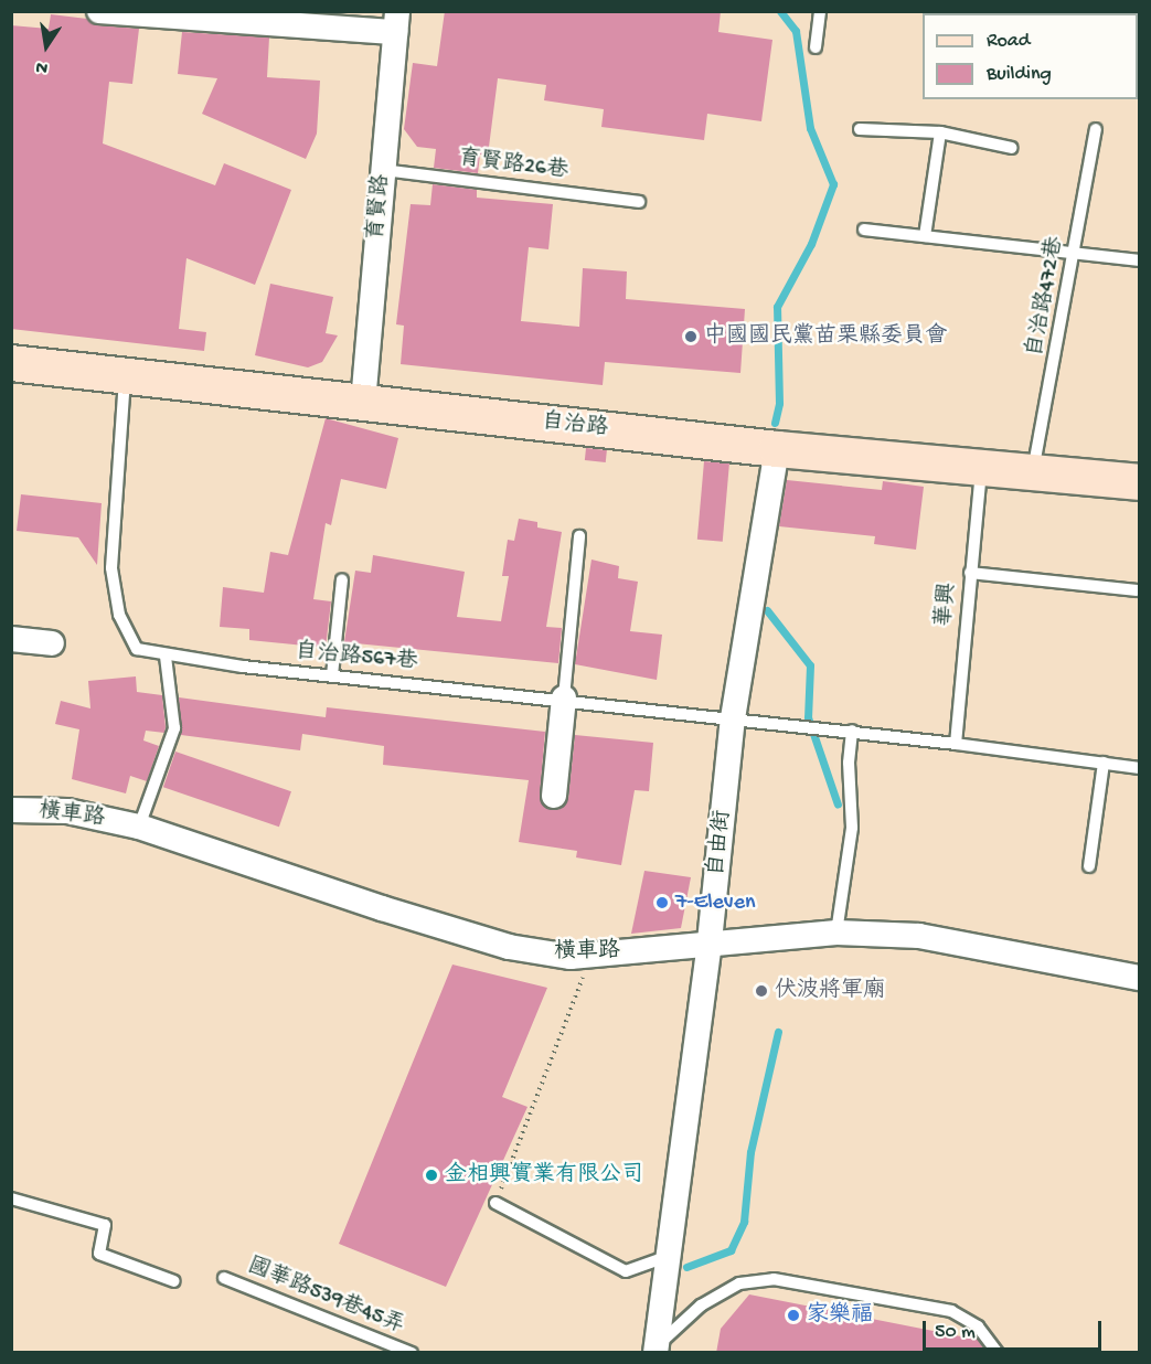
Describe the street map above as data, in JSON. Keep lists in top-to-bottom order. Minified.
{"streets":{"street":["育賢路","自治路","橫車路","自由街"],"lane":["育賢路26巷","自治路472巷","華興","自治路567巷","國華路539巷45弄"]},"crossings":[["育賢路26巷","育賢路"],["育賢路","自治路"],["自治路472巷","自治路"],["自治路","華興"],["自治路","自治路567巷"],["自治路","自由街"],["自治路567巷","自由街"],["橫車路","自由街"]],"places":["中國國民黨苗栗縣委員會","7-Eleven","伏波將軍廟","金相興實業有限公司","家樂福"],"legend":["Road","Building"],"scale_bar":"50 m","north":"bottom"}
